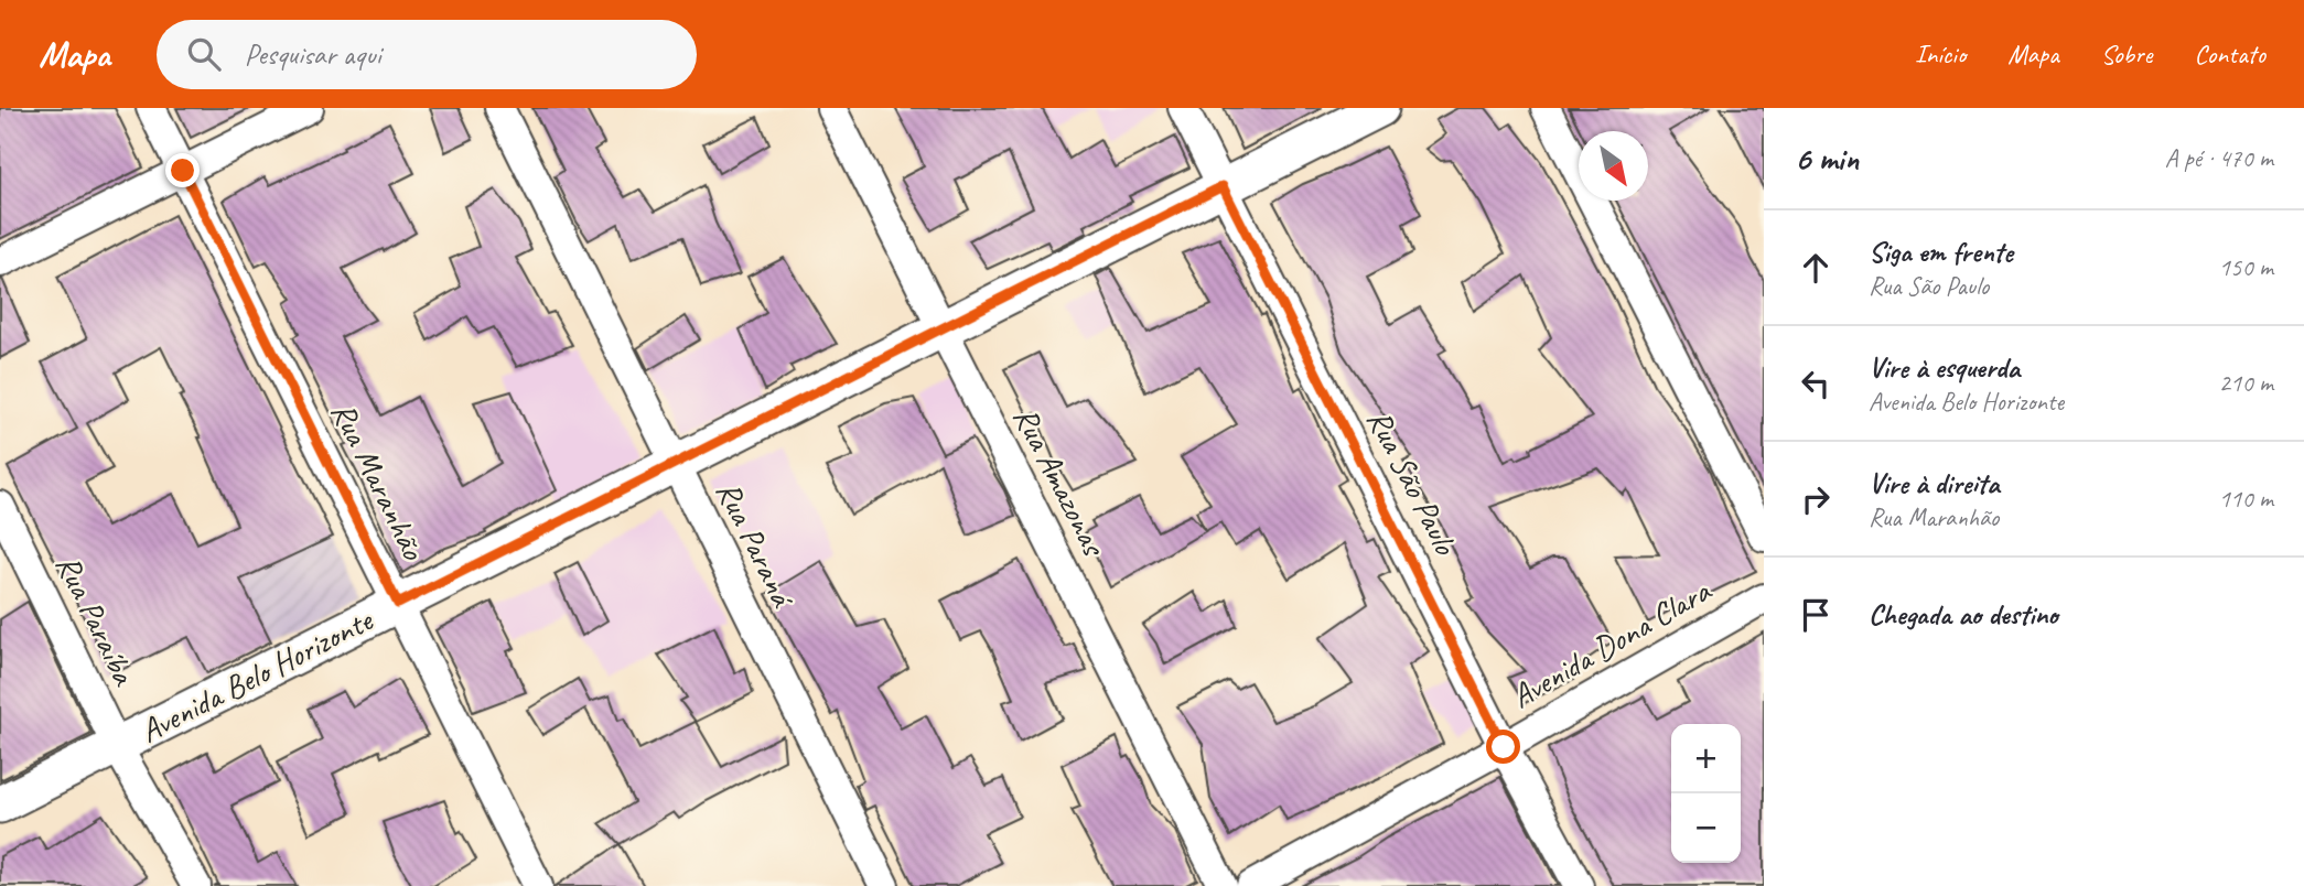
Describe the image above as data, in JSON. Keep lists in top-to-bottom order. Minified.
{"streets":{"street":["Rua Maranhão","Rua Amazonas","Rua São Paulo","Rua Paraná","Rua Paraíba","Avenida Dona Clara","Avenida Belo Horizonte"]},"crossings":[["Rua Maranhão","Avenida Belo Horizonte"],["Rua Amazonas","Avenida Belo Horizonte"],["Rua São Paulo","Avenida Dona Clara"],["Rua São Paulo","Avenida Belo Horizonte"],["Rua Paraná","Avenida Belo Horizonte"],["Rua Paraíba","Avenida Belo Horizonte"]],"north":"bottom right","page":{"header":"Mapa","search":"Pesquisar aqui","nav":["Início","Mapa","Sobre","Contato"],"heading":["6 min","A pé · 470 m"],"list":[["Siga em frente","Rua São Paulo","150 m"],["Vire à esquerda","Avenida Belo Horizonte","210 m"],["Vire à direita","Rua Maranhão","110 m"],"Chegada ao destino"],"map_buttons":["+","−"]}}
